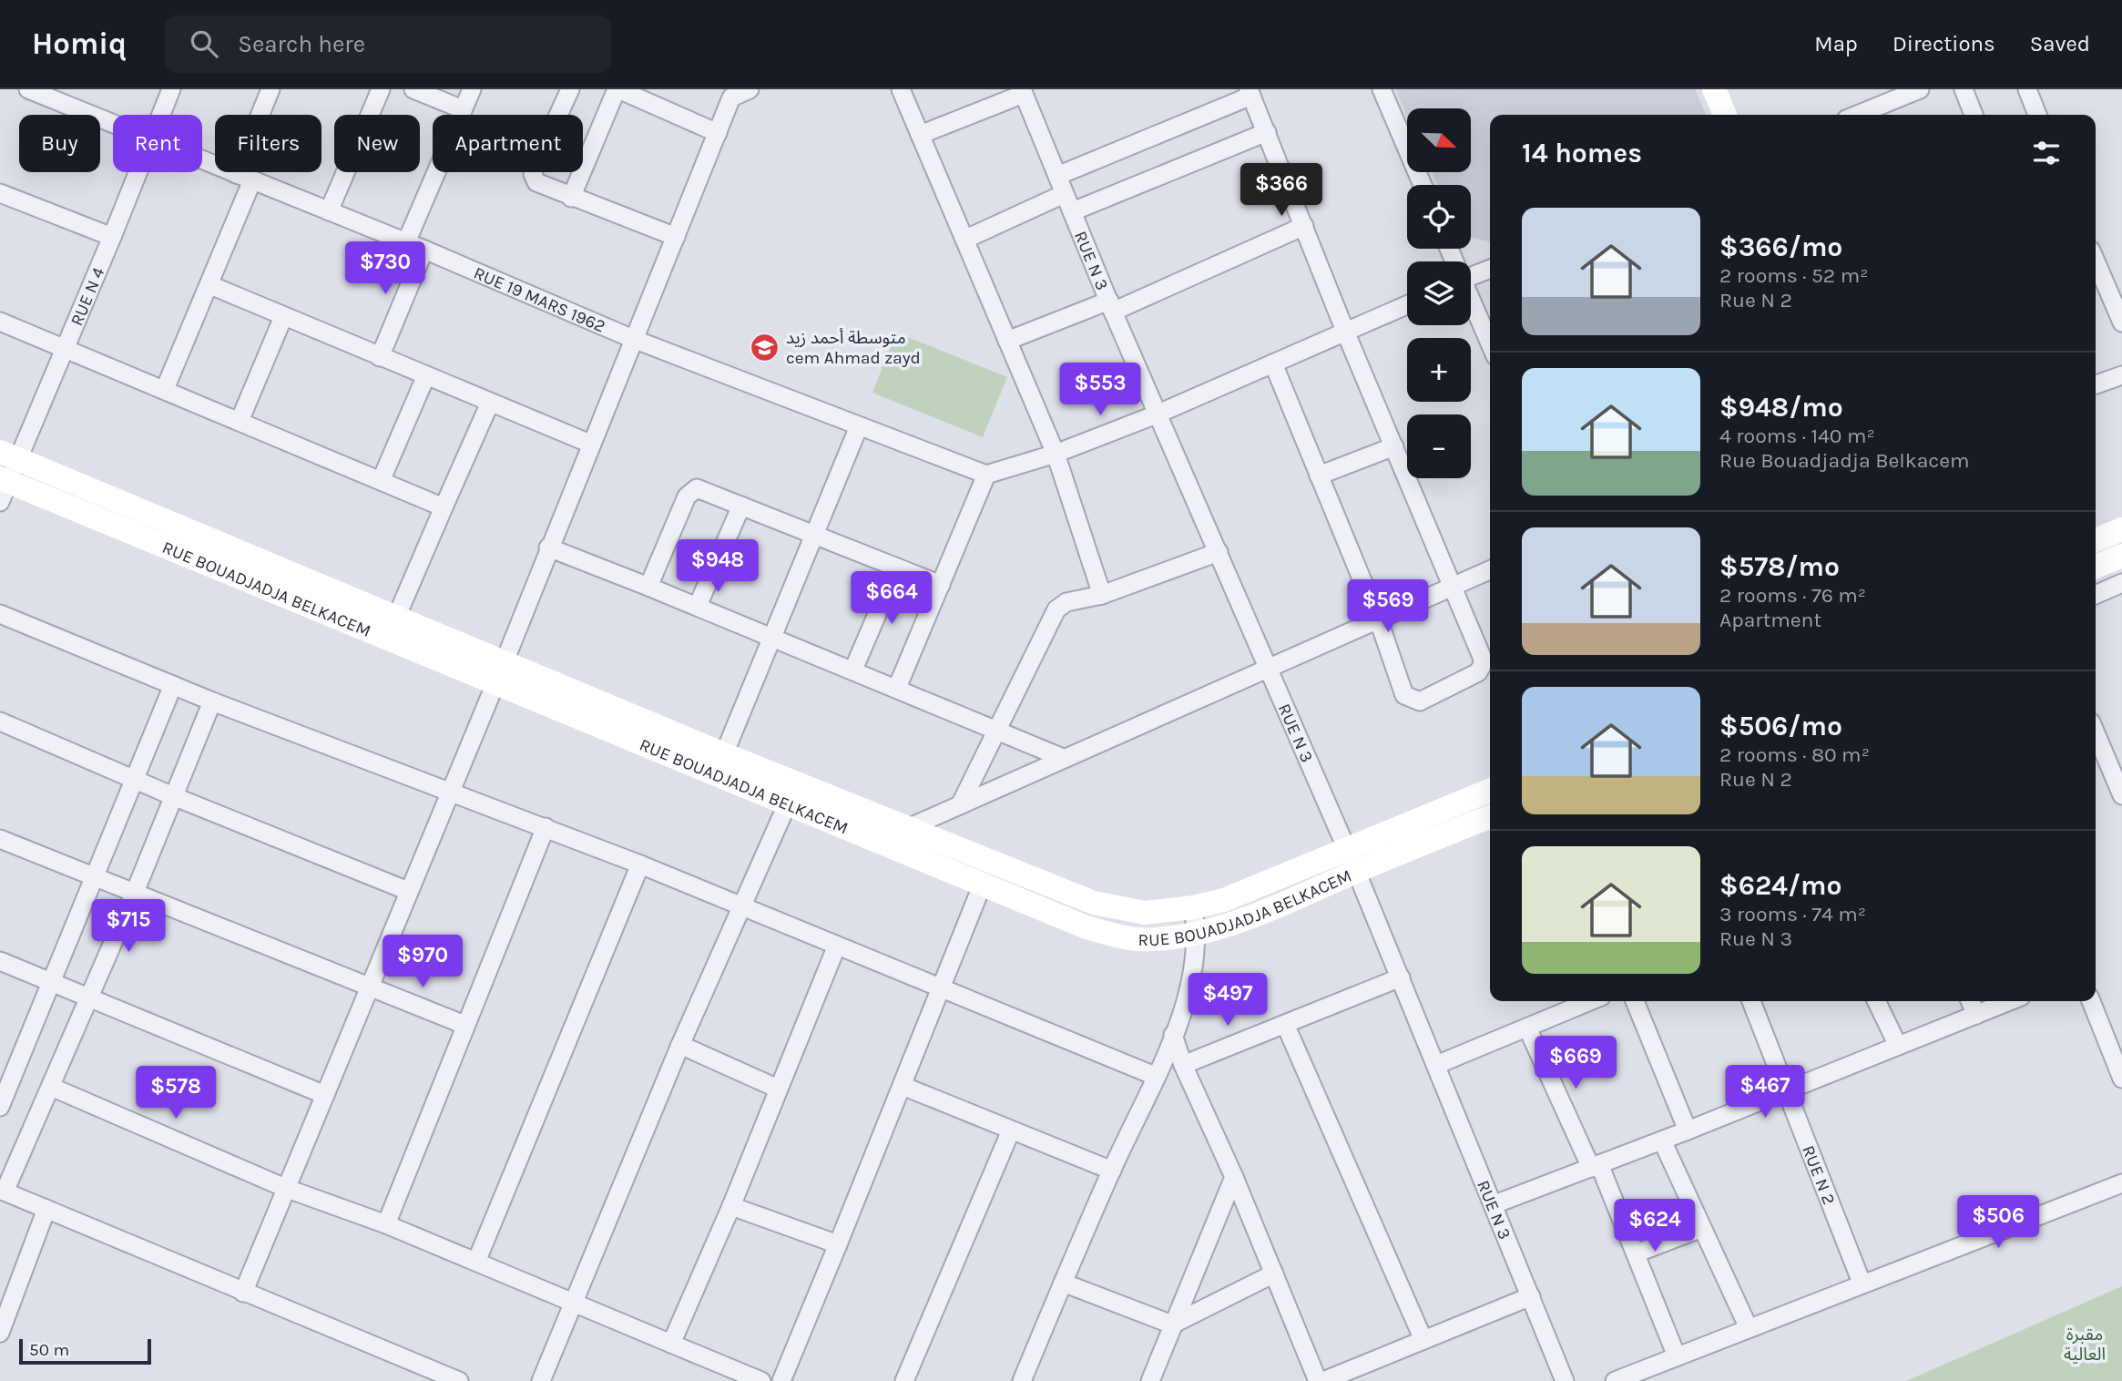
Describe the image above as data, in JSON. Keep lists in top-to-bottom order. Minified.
{"streets":{"street":["RUE N 3","RUE N 4","RUE 19 MARS 1962","RUE BOUADJADJA BELKACEM","RUE N 2"]},"crossings":[["RUE N 3","RUE BOUADJADJA BELKACEM"],["RUE N 4","RUE BOUADJADJA BELKACEM"]],"parks":["مقبرة العالية"],"places":{"school or university":["متوسطة أحمد زيد cem Ahmad zayd"]},"scale_bar":"50 m","north":"bottom right","page":{"header":"Homiq","search":"Search here","nav":["Map","Directions","Saved"],"map_buttons":["+","−"],"chip":["Buy","Rent","Filters","New","Apartment"],"heading":"14 homes","price":["$366","$730","$553","$948","$664","$569","$715","$970","$497","$669","$467","$578","$506","$624"],"list":[{"name":"$366/mo","note":"2 rooms · 52 m² · Rue N 2"},{"name":"$948/mo","note":"4 rooms · 140 m² · Rue Bouadjadja Belkacem"},{"name":"$578/mo","note":"2 rooms · 76 m² · Apartment"},{"name":"$506/mo","note":"2 rooms · 80 m² · Rue N 2"},{"name":"$624/mo","note":"3 rooms · 74 m² · Rue N 3"}],"scale":"50 m"}}
